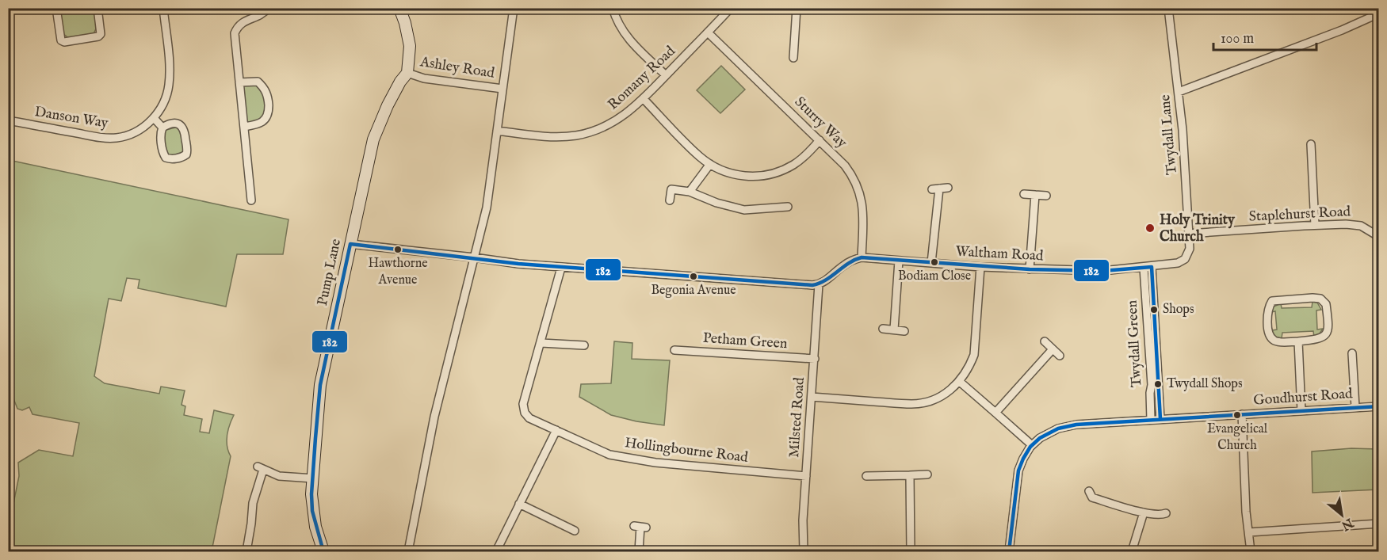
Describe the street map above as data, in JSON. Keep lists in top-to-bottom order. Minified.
{"streets":{"street":["Ashley Road","Romany Road","Danson Way","Sturry Way","Twydall Lane","Staplehurst Road","Waltham Road","Pump Lane","Petham Green","Twydall Green","Goudhurst Road","Milsted Road","Hollingbourne Road"]},"crossings":[["Ashley Road","Pump Lane"],["Romany Road","Sturry Way"],["Sturry Way","Waltham Road"],["Twydall Lane","Staplehurst Road"],["Twydall Lane","Waltham Road"],["Waltham Road","Twydall Green"],["Petham Green","Milsted Road"],["Twydall Green","Goudhurst Road"],["Milsted Road","Hollingbourne Road"]],"places":["Holy Trinity Church","Hawthorne Avenue","Bodiam Close","Begonia Avenue","Shops","Twydall Shops","Evangelical Church"],"lines":["transit line 182"],"scale_bar":"100 m","north":"bottom right"}
